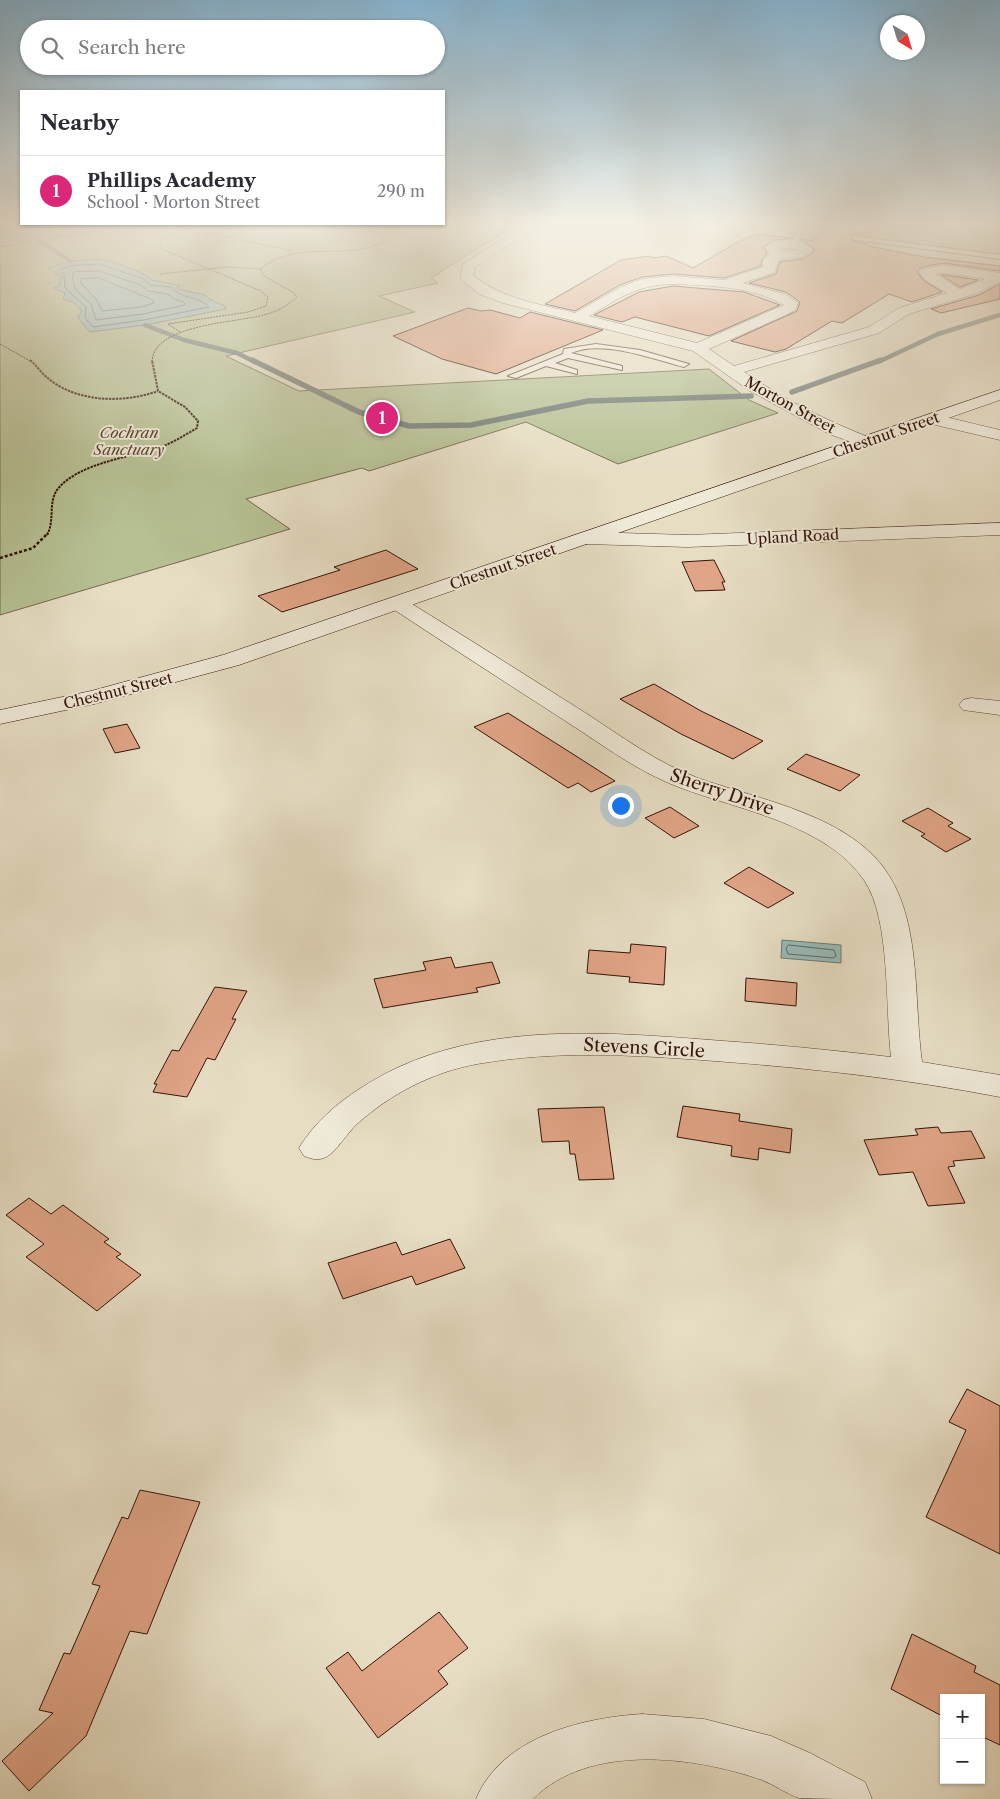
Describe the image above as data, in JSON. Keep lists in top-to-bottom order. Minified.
{"streets":{"street":["Morton Street","Chestnut Street","Upland Road","Sherry Drive","Stevens Circle"]},"crossings":[["Morton Street","Chestnut Street"],["Chestnut Street","Upland Road"],["Chestnut Street","Sherry Drive"],["Sherry Drive","Stevens Circle"]],"parks":["Cochran Sanctuary"],"north":"bottom right","page":{"search":"Search here","heading":"Nearby","list":[{"mark":"1","name":"Phillips Academy","note":"School · Morton Street","value":"290 m"}],"pins":"1","map_buttons":["+","−"]}}
